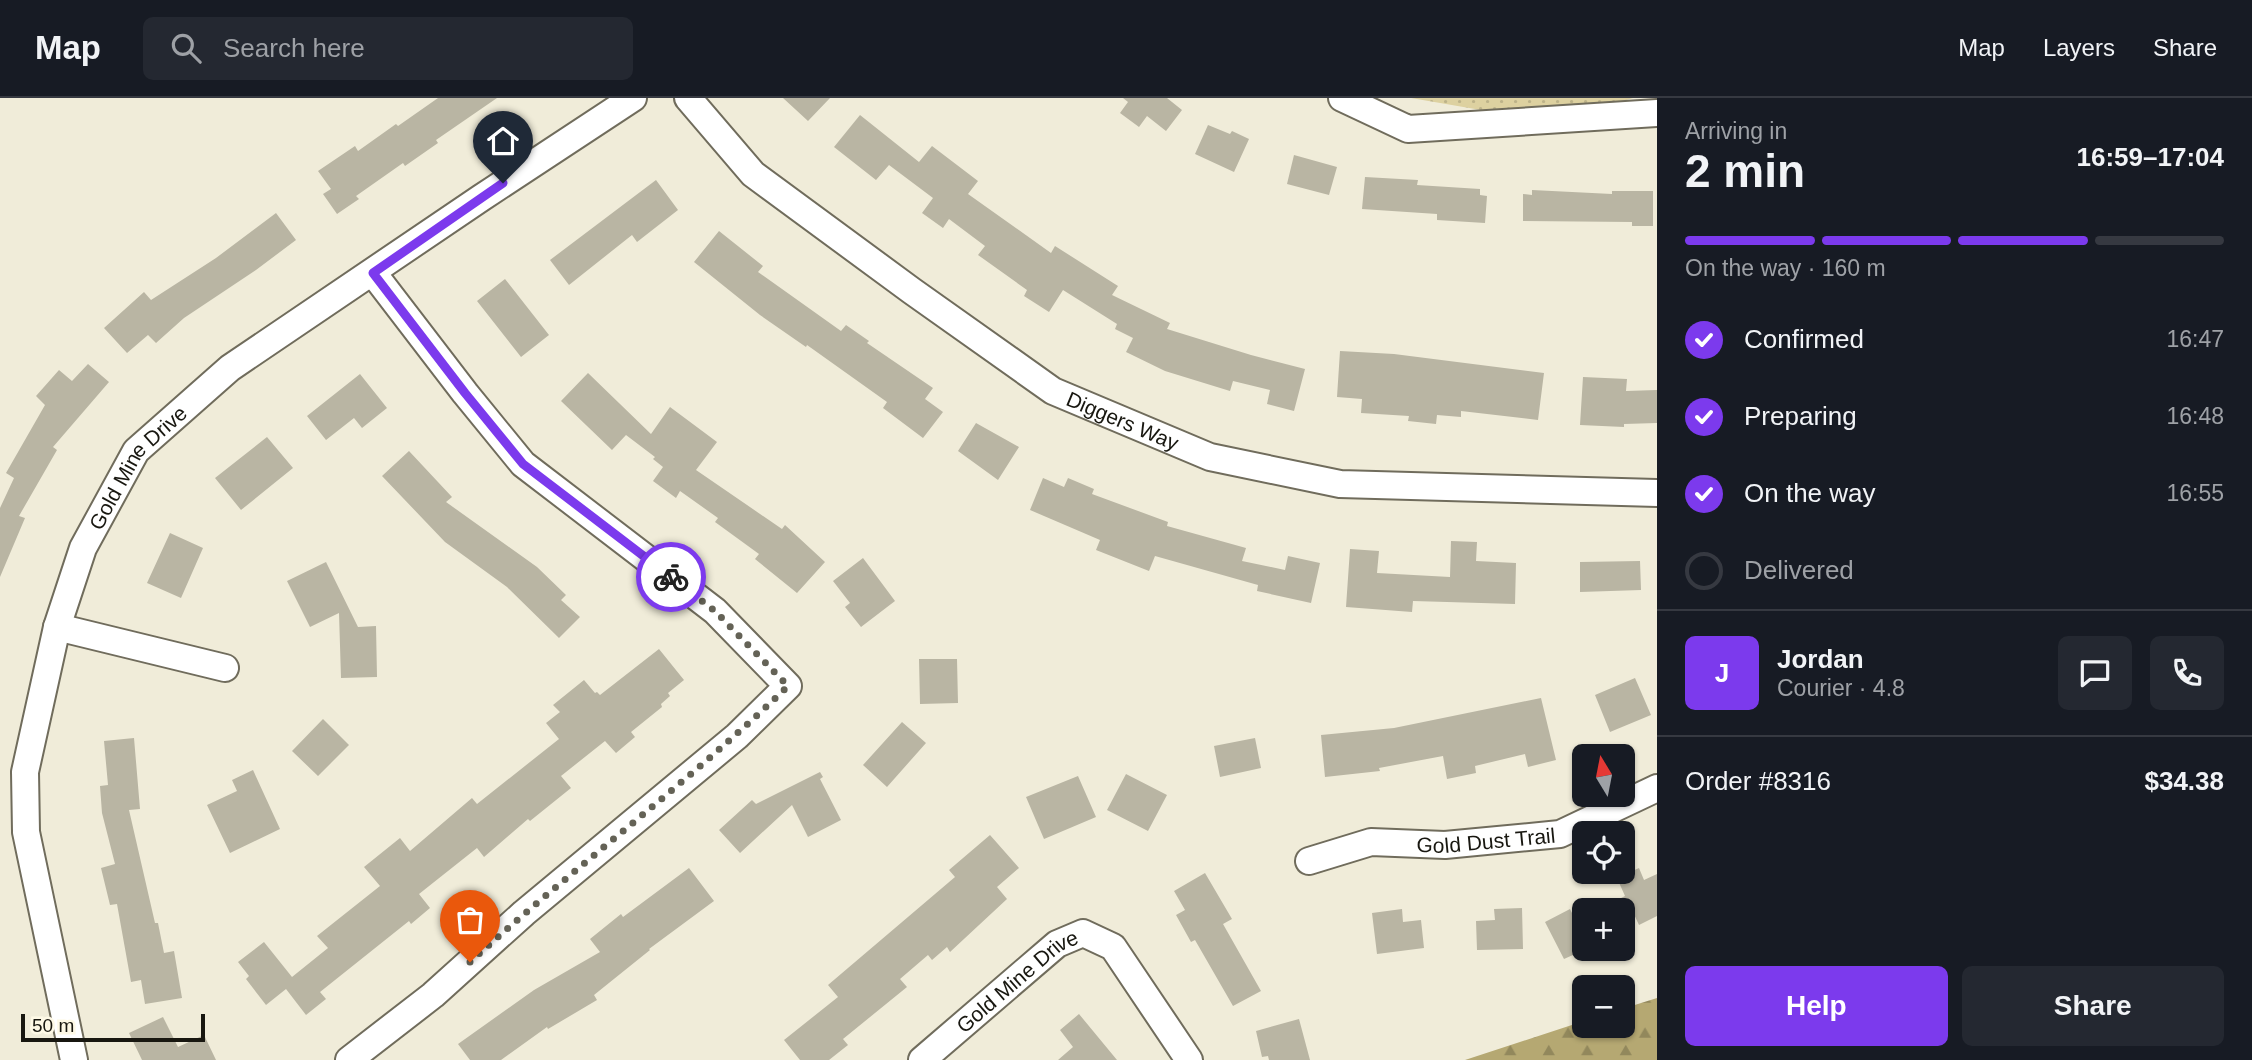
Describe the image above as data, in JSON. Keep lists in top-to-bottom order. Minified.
{"streets":{"street":["Diggers Way","Gold Mine Drive","Gold Dust Trail"]},"scale_bar":"50 m","north":"top","page":{"header":"Map","search":"Search here","nav":["Map","Layers","Share"],"heading":["2 min","Arriving in","16:59–17:04"],"panel":["Jordan","Courier · 4.8","Order #8316","$34.38"],"bar":"On the way · 160 m","list":[["Confirmed","16:47"],["Preparing","16:48"],["On the way","16:55"],"Delivered"],"round":"J","map_buttons":["+","−"],"buttons":["Help","Share"],"scale":"50 m"}}
